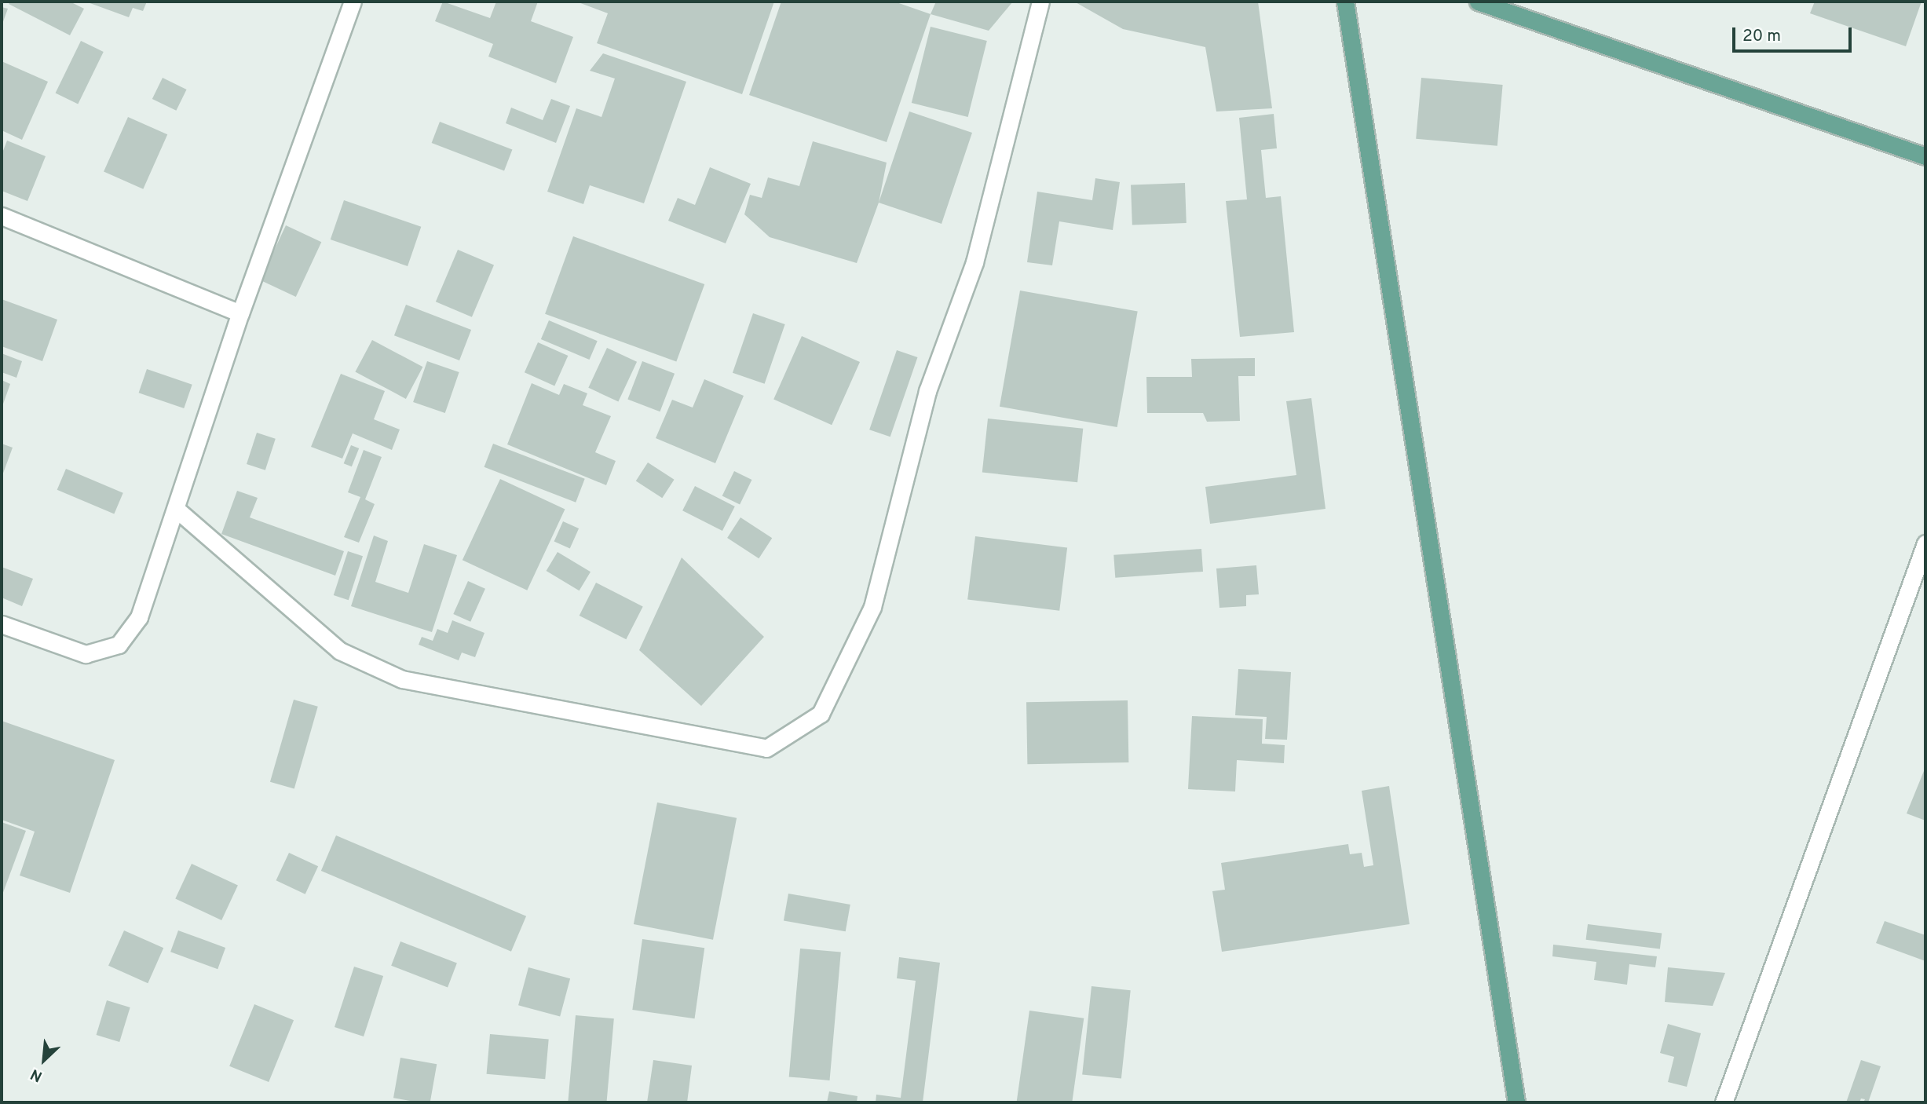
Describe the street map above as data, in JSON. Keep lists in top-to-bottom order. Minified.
{"scale_bar":"20 m","north":"bottom left"}
